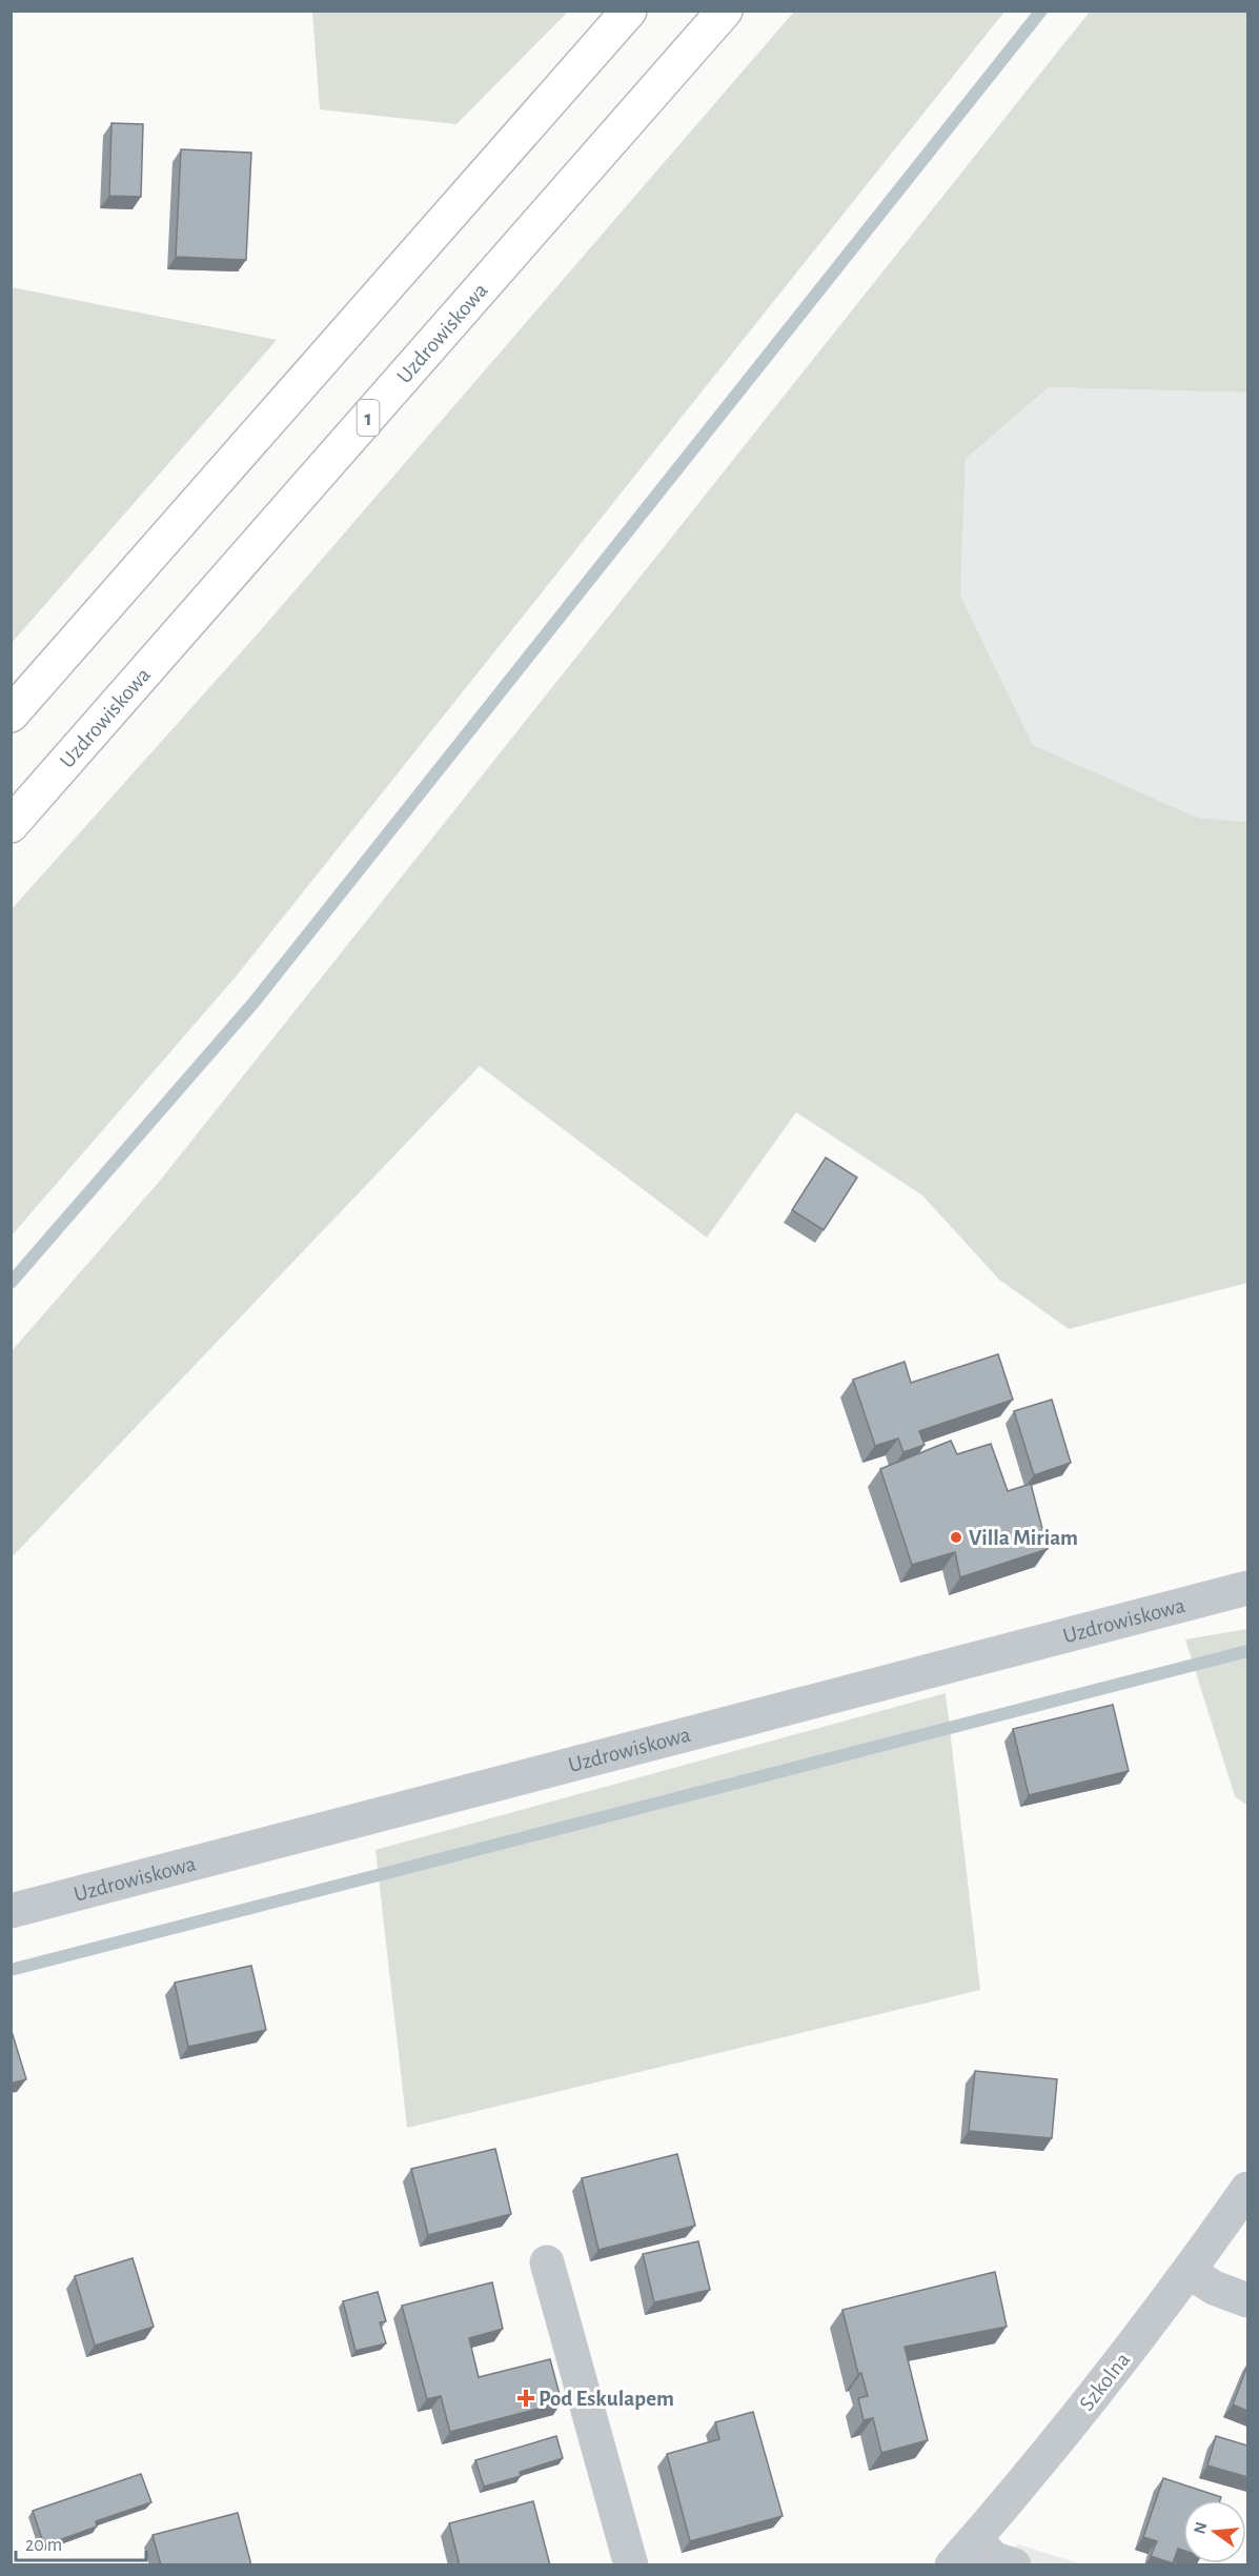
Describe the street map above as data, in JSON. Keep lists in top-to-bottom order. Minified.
{"streets":{"main road":["Uzdrowiskowa","1"],"street":["Szkolna"]},"places":{"other":["Villa Miriam"],"health":["Pod Eskulapem"]},"scale_bar":"20 m","north":"left"}
